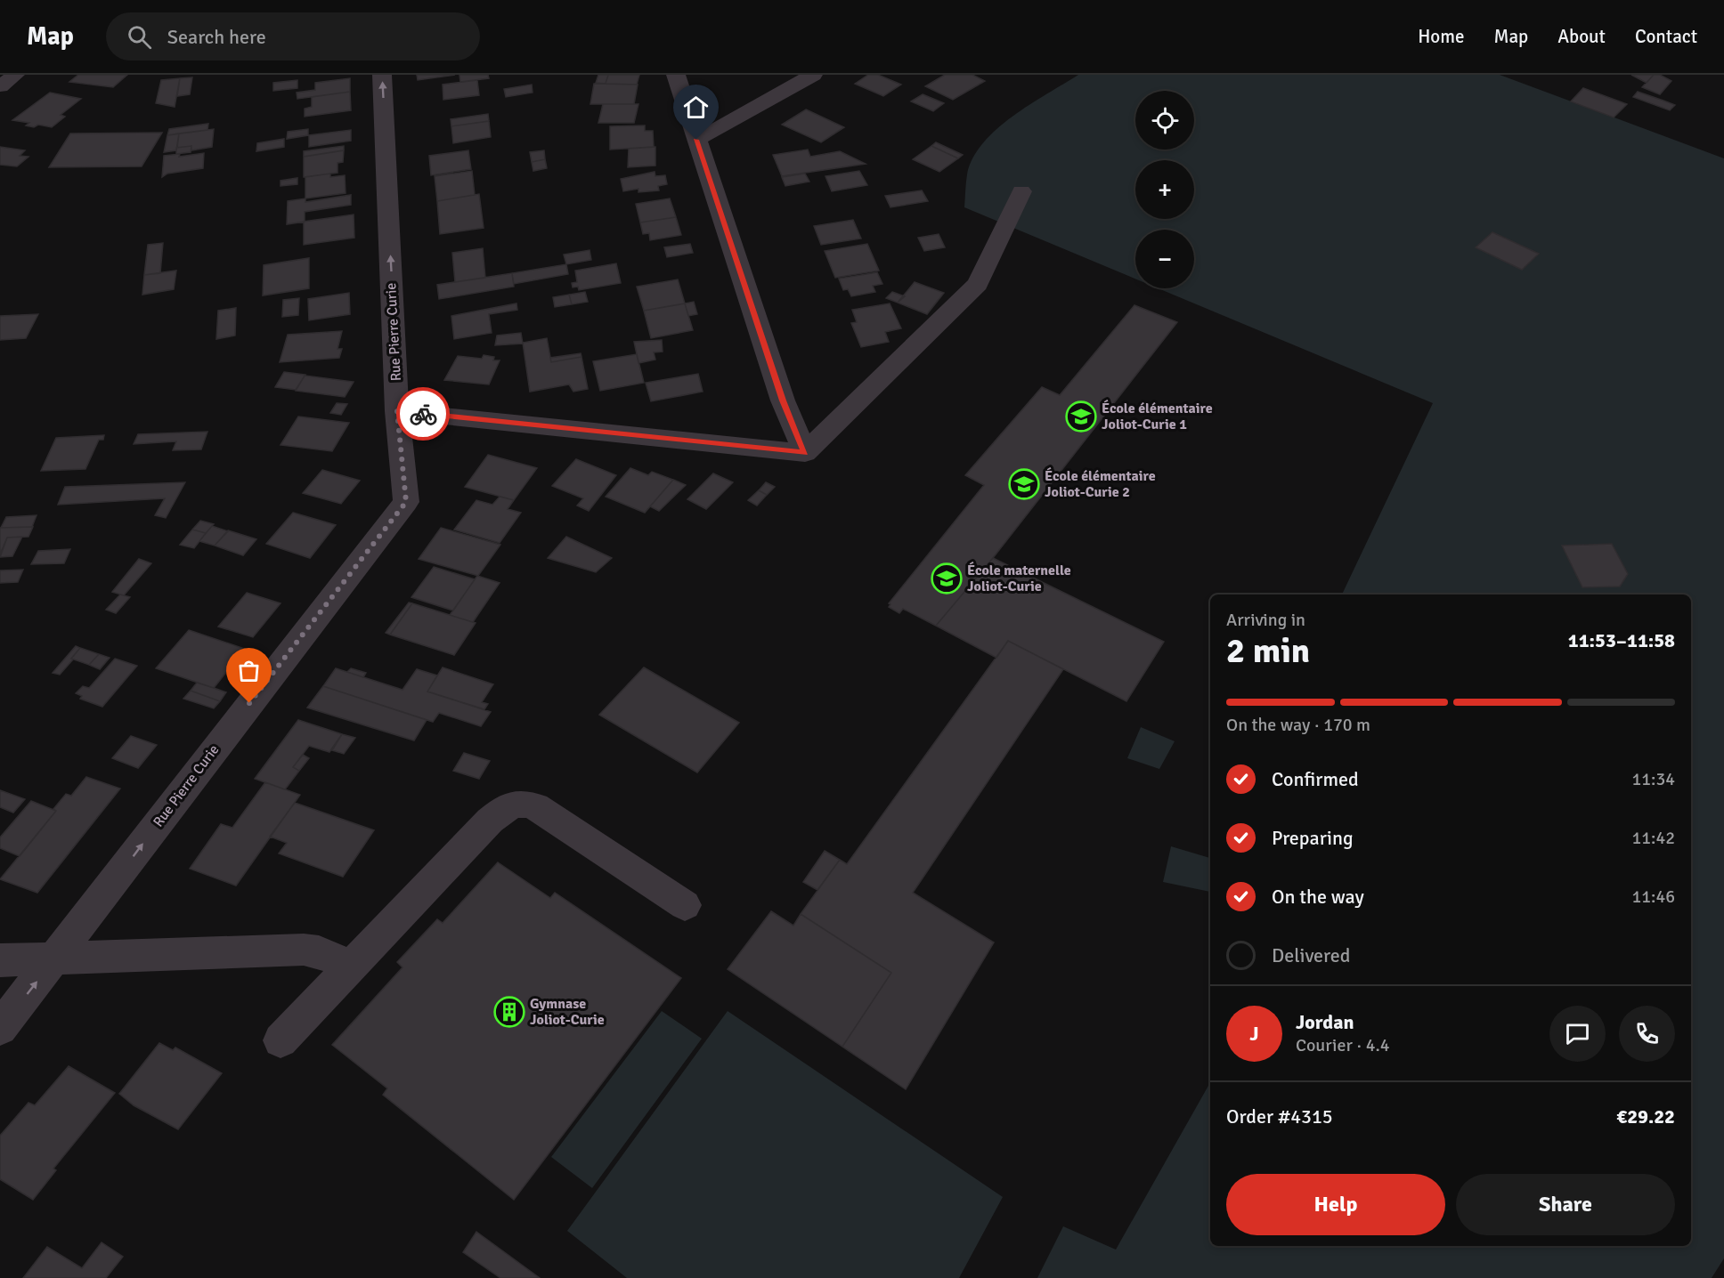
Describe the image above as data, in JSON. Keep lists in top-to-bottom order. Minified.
{"streets":{"street":["Rue Pierre Curie"]},"one_way":["Rue Pierre Curie"],"places":{"school or university":["École élémentaire Joliot-Curie 1","École élémentaire Joliot-Curie 2","École maternelle Joliot-Curie"],"building":["Gymnase Joliot-Curie"]},"page":{"header":"Map","search":"Search here","nav":["Home","Map","About","Contact"],"map_buttons":["+","−"],"heading":["2 min","Arriving in","11:53–11:58"],"panel":["Jordan","Courier · 4.4","Order #4315","€29.22"],"bar":"On the way · 170 m","list":[["Confirmed","11:34"],["Preparing","11:42"],["On the way","11:46"],"Delivered"],"round":"J","buttons":["Help","Share"]}}
